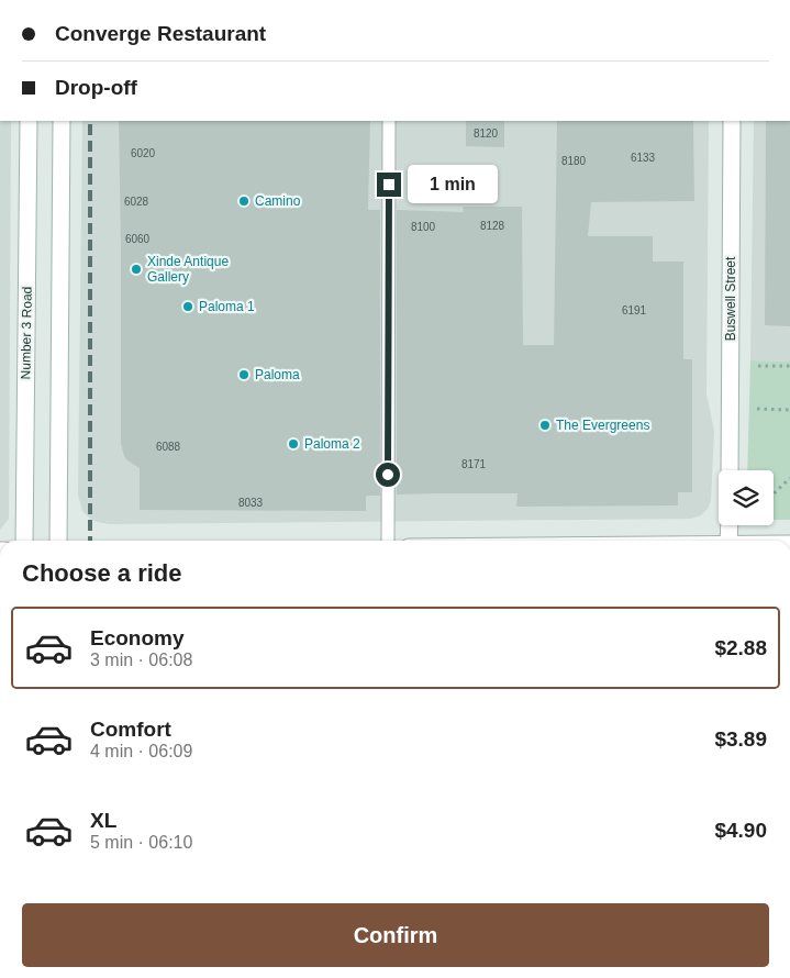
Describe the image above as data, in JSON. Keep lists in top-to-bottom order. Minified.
{"streets":{"main road":["Buswell Street","Number 3 Road"]},"places":["Camino","Xinde Antique Gallery","Paloma 1","Paloma","The Evergreens","Paloma 2"],"house_numbers":["8120","6020","6133","8180","6028","8128","8100","6060","6191","6088","8171","8033"],"page":{"banner":["Converge Restaurant","Drop-off"],"bubble":"1 min","heading":"Choose a ride","list":[{"name":"Economy","note":"3 min · 06:08","value":"$2.88"},{"name":"Comfort","note":"4 min · 06:09","value":"$3.89"},{"name":"XL","note":"5 min · 06:10","value":"$4.90"}],"buttons":"Confirm"}}
